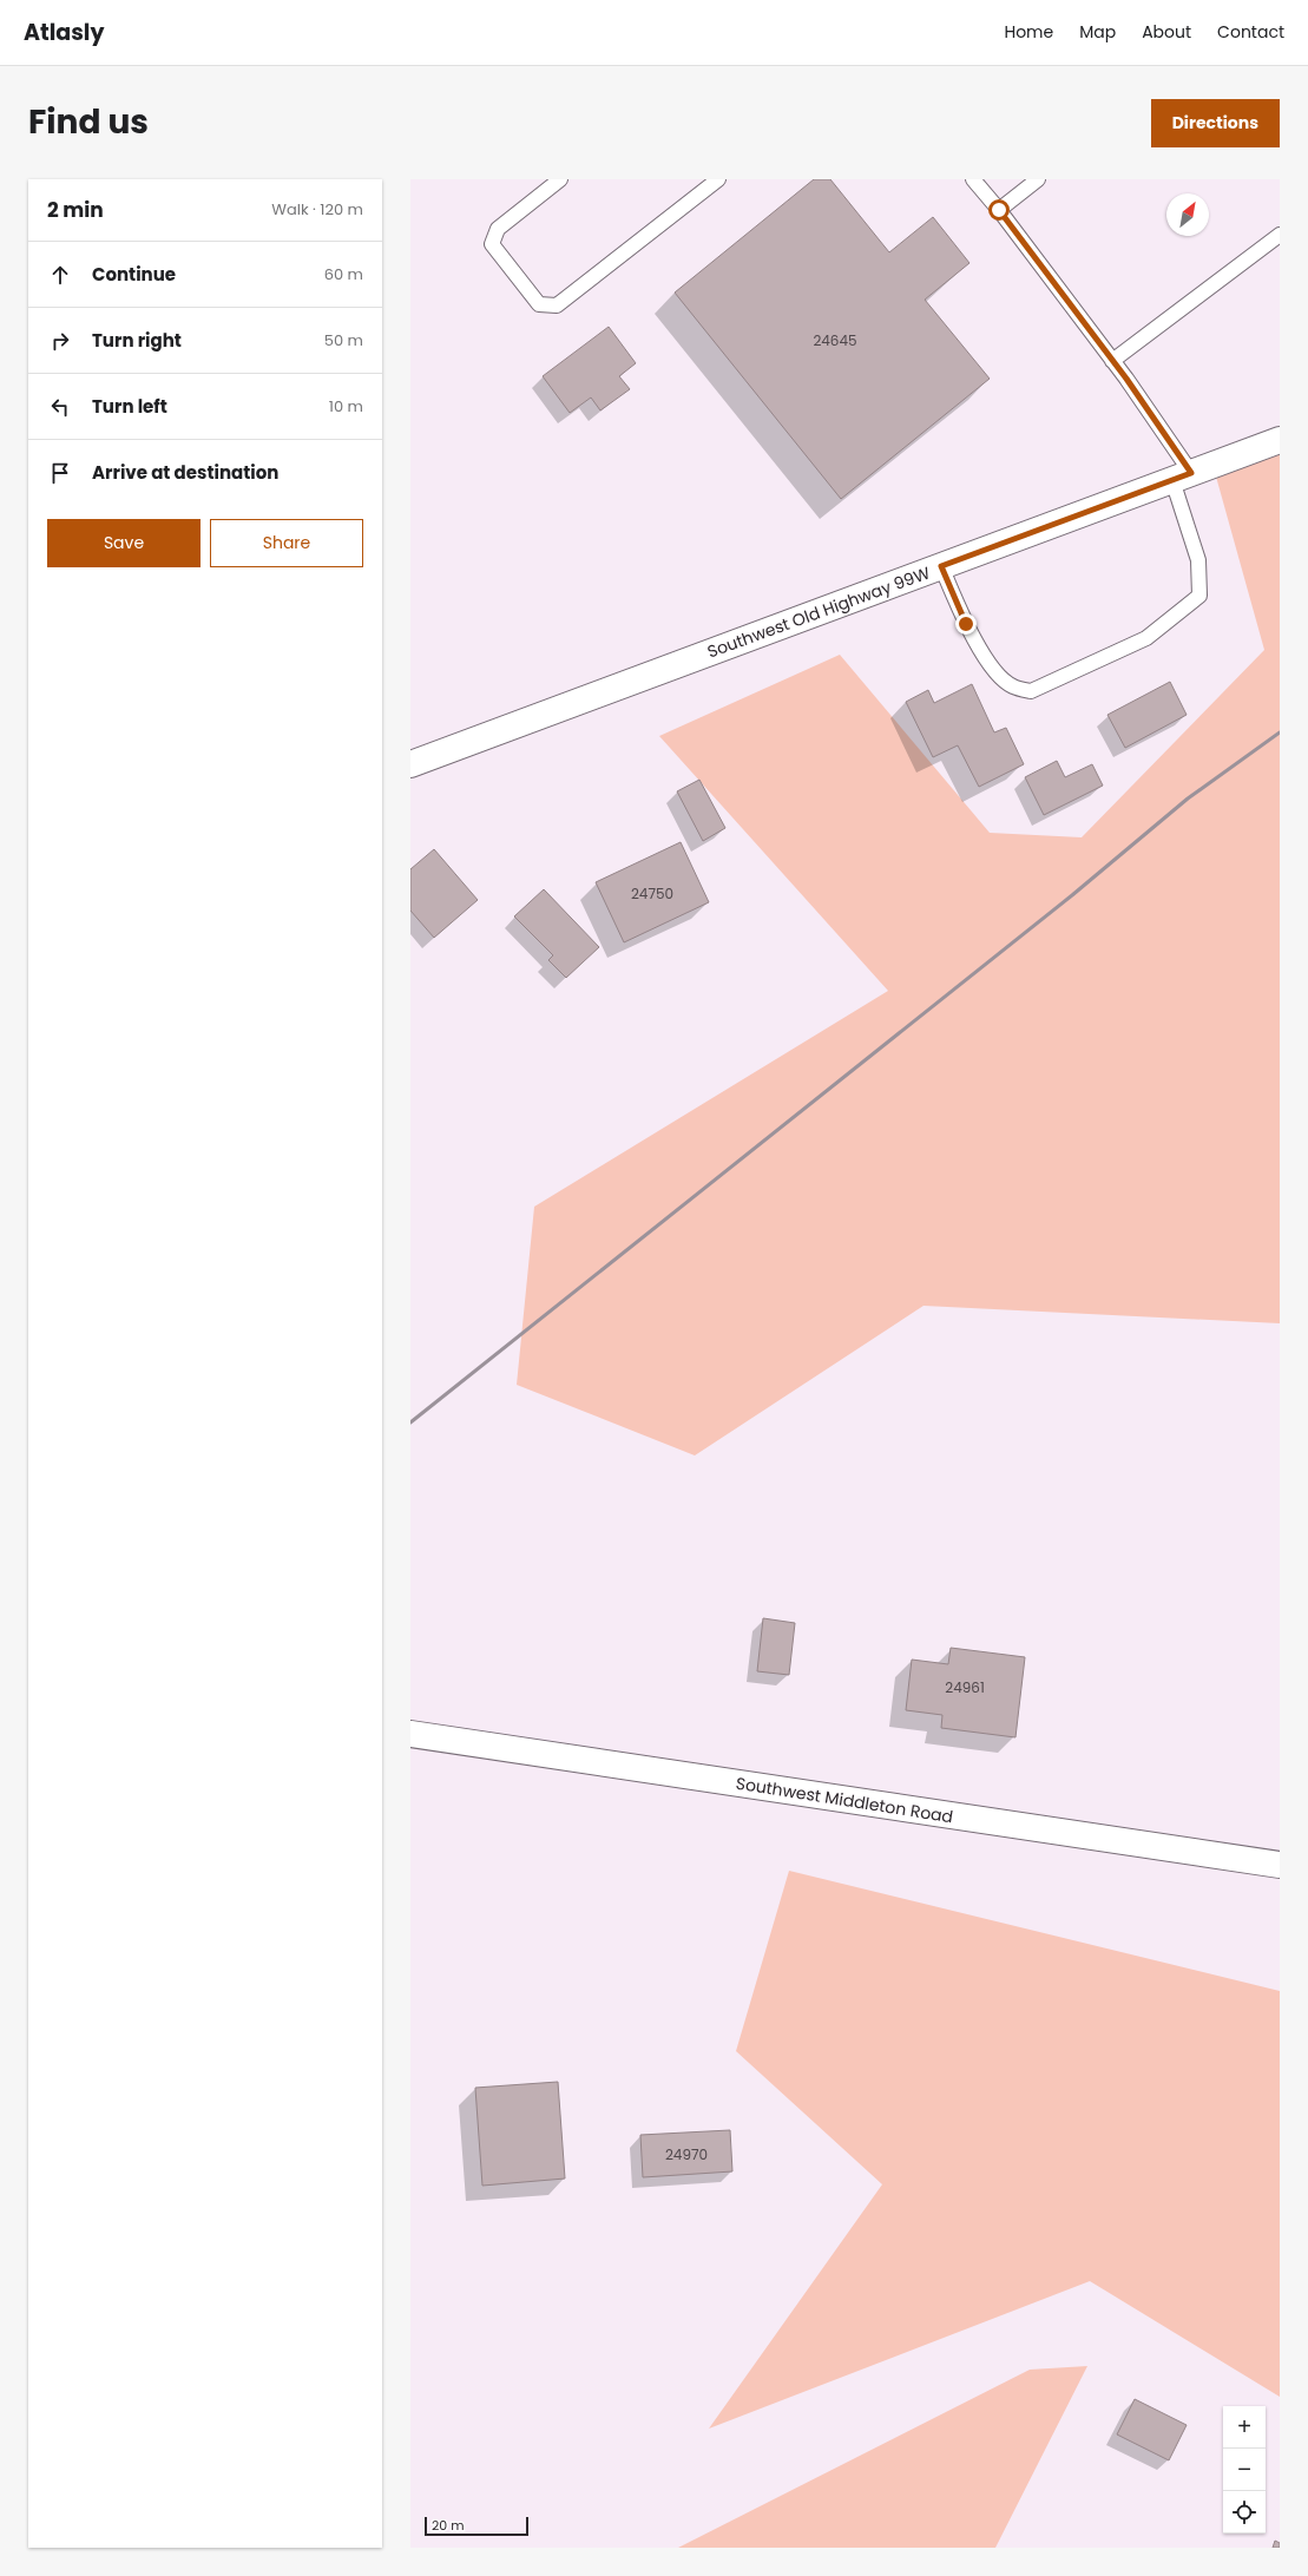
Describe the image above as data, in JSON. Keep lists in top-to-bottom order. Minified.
{"streets":{"street":["Southwest Old Highway 99W","Southwest Middleton Road"]},"house_numbers":["24645","24750","24961","24970"],"scale_bar":"20 m","north":"top right","page":{"header":"Atlasly","nav":["Home","Map","About","Contact"],"title":"Find us","buttons":["Directions",["Save","Share"]],"heading":["2 min","Walk · 120 m"],"list":[["Continue","60 m"],["Turn right","50 m"],["Turn left","10 m"],"Arrive at destination"],"map_buttons":["+","−"],"scale":"20 m"}}
